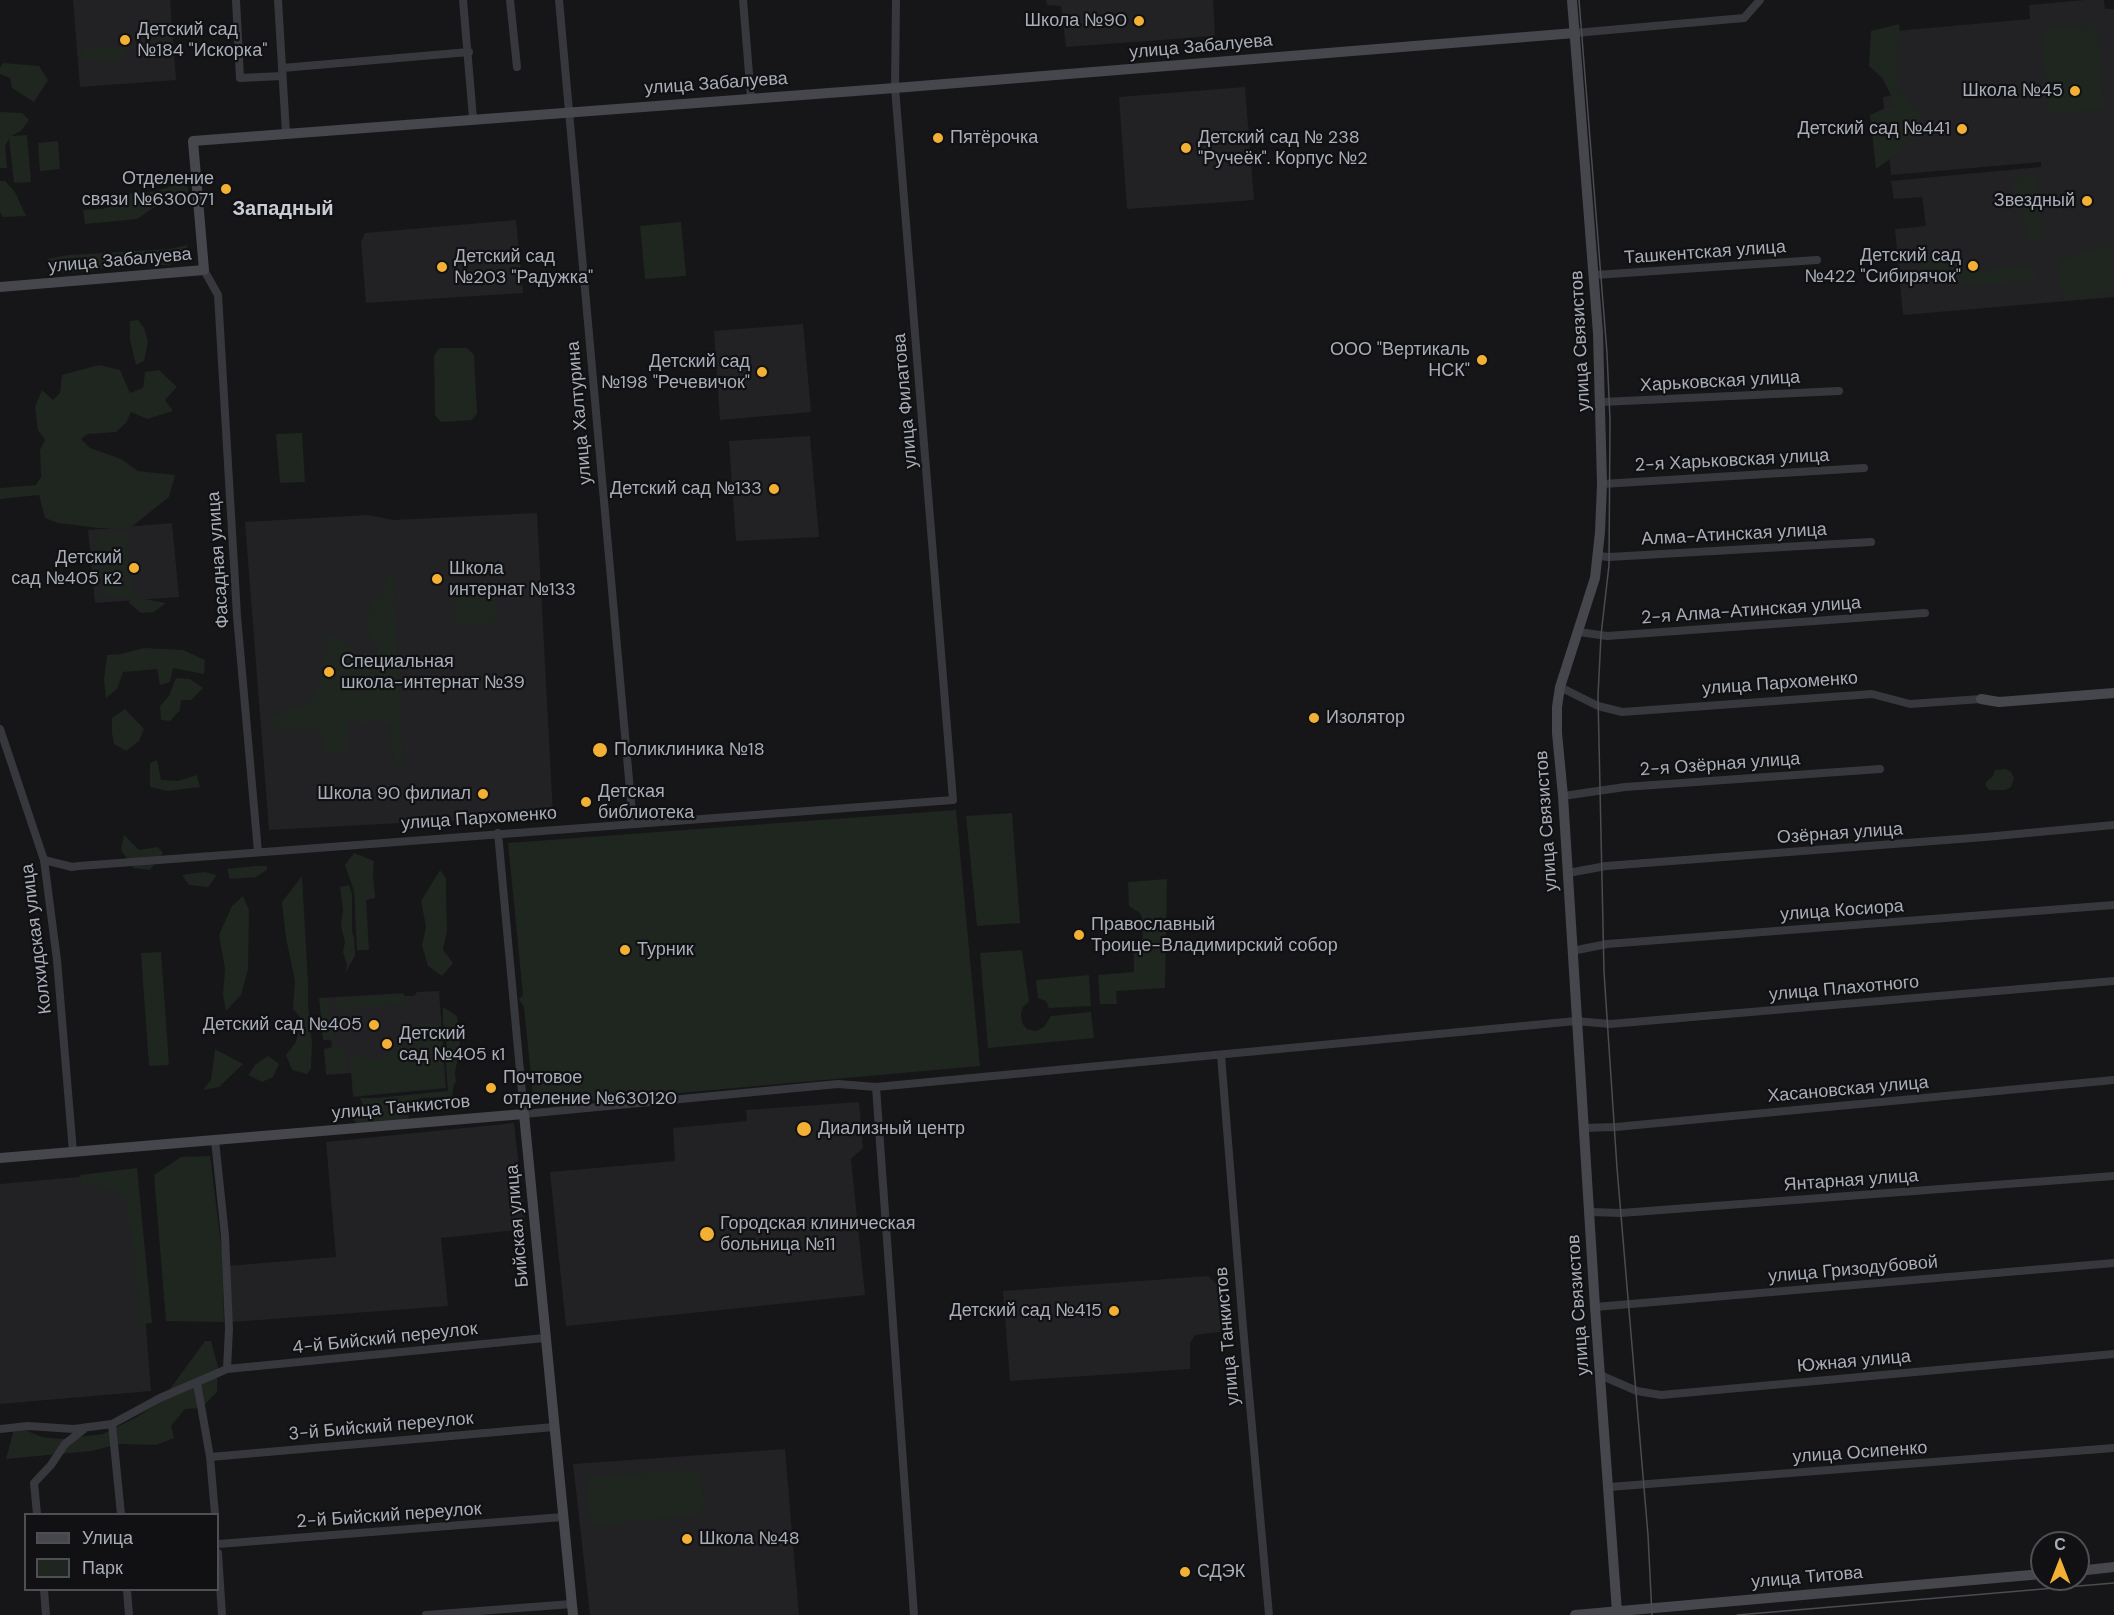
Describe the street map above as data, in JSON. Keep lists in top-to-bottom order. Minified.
{"streets":{"street":["улица Забалуева","Ташкентская улица","улица Связистов","Харьковская улица","улица Филатова","улица Халтурина","2-я Харьковская улица","Алма-Атинская улица","Фасадная улица","2-я Алма-Атинская улица","улица Пархоменко","2-я Озёрная улица","Озёрная улица","улица Косиора","Колхидская улица","улица Плахотного","Хасановская улица","улица Танкистов","Янтарная улица","Бийская улица","улица Гризодубовой","4-й Бийский переулок","Южная улица","3-й Бийский переулок","улица Осипенко","2-й Бийский переулок","улица Титова"]},"crossings":[["улица Забалуева","улица Связистов"],["улица Забалуева","улица Филатова"],["улица Забалуева","улица Халтурина"],["улица Забалуева","Фасадная улица"],["Ташкентская улица","улица Связистов"],["улица Связистов","Харьковская улица"],["улица Связистов","2-я Харьковская улица"],["улица Связистов","Алма-Атинская улица"],["улица Связистов","2-я Алма-Атинская улица"],["улица Связистов","улица Пархоменко"],["улица Связистов","2-я Озёрная улица"],["улица Связистов","Озёрная улица"],["улица Связистов","улица Косиора"],["улица Связистов","улица Плахотного"],["улица Связистов","Хасановская улица"],["улица Связистов","улица Танкистов"],["улица Связистов","Янтарная улица"],["улица Связистов","улица Гризодубовой"],["улица Связистов","Южная улица"],["улица Связистов","улица Осипенко"],["улица Связистов","улица Титова"],["улица Филатова","улица Пархоменко"],["улица Халтурина","улица Пархоменко"],["Фасадная улица","улица Пархоменко"],["улица Пархоменко","Колхидская улица"],["улица Пархоменко","Бийская улица"],["Колхидская улица","улица Танкистов"],["улица Плахотного","улица Танкистов"],["улица Танкистов","Бийская улица"],["Бийская улица","4-й Бийский переулок"],["Бийская улица","3-й Бийский переулок"],["Бийская улица","2-й Бийский переулок"]],"districts":["Западный"],"places":["Школа №90","Детский сад №184 \"Искорка\"","Школа №45","Детский сад №441","Пятёрочка","Детский сад № 238 \"Ручеёк\". Корпус №2","Отделение связи №630071","Звездный","Детский сад №422 \"Сибирячок\"","Детский сад №203 \"Радужка\"","ООО \"Вертикаль НСК\"","Детский сад №198 \"Речевичок\"","Детский сад №133","Детский сад №405 к2","Школа интернат №133","Специальная школа-интернат №39","Изолятор","Поликлиника №18","Школа 90 филиал","Детская библиотека","Православный Троице-Владимирский собор","Турник","Детский сад №405","Детский сад №405 к1","Почтовое отделение №630120","Диализный центр","Городская клиническая больница №11","Детский сад №415","Школа №48","СДЭК"],"legend":["Улица","Парк"],"north":"top"}
